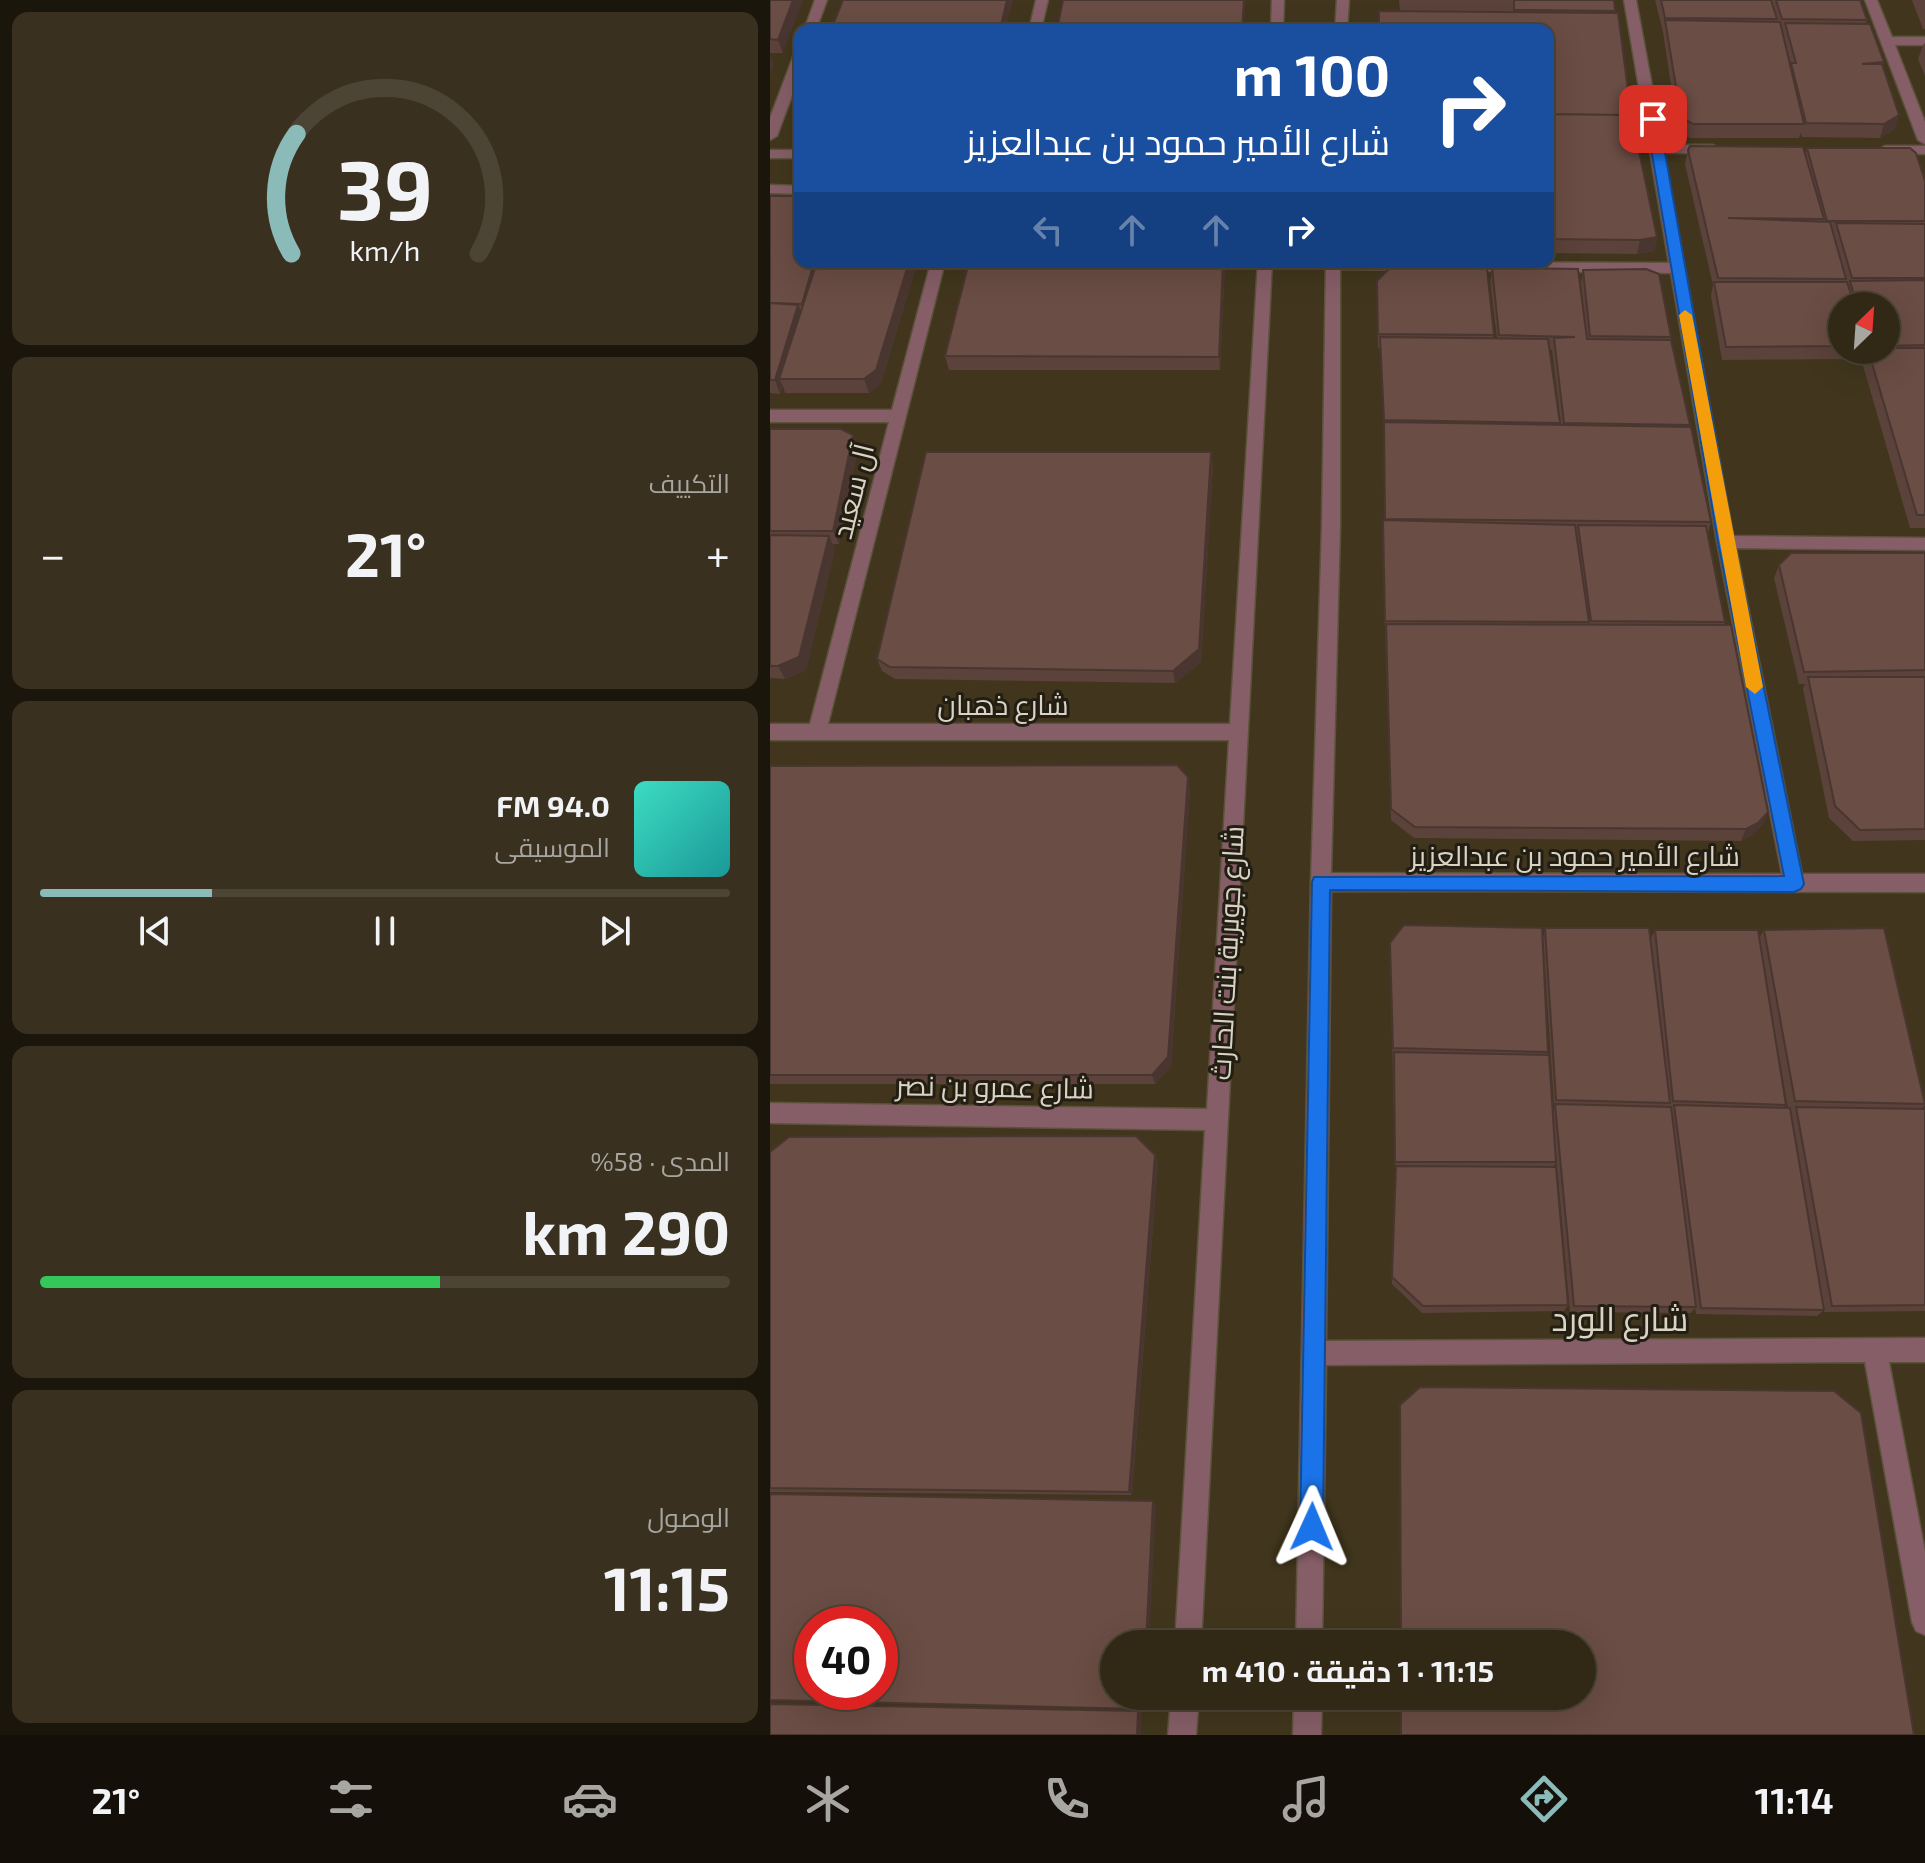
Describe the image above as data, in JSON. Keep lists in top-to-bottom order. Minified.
{"streets":{"street":["آل سعيد","شارع ذهبان","شارع الأمير حمود بن عبدالعزيز","شارع جويرية بنت الحارث","شارع عمرو بن نصر","شارع الورد"]},"crossings":[["آل سعيد","شارع ذهبان"],["شارع ذهبان","شارع جويرية بنت الحارث"],["شارع جويرية بنت الحارث","شارع عمرو بن نصر"]],"north":"top right","page":{"turn":["100 m","شارع الأمير حمود بن عبدالعزيز"],"tile":["التكييف",["المدى · 58%","290 km"],["الوصول","11:15"]],"heat":["−","21°","+"],"song":["94.0 FM","الموسيقى"],"limit":"40","trip":"11:15 · 1 دقيقة · 410 m","tabs":["11:14","21°"],"gauge":["39","km/h"]}}
